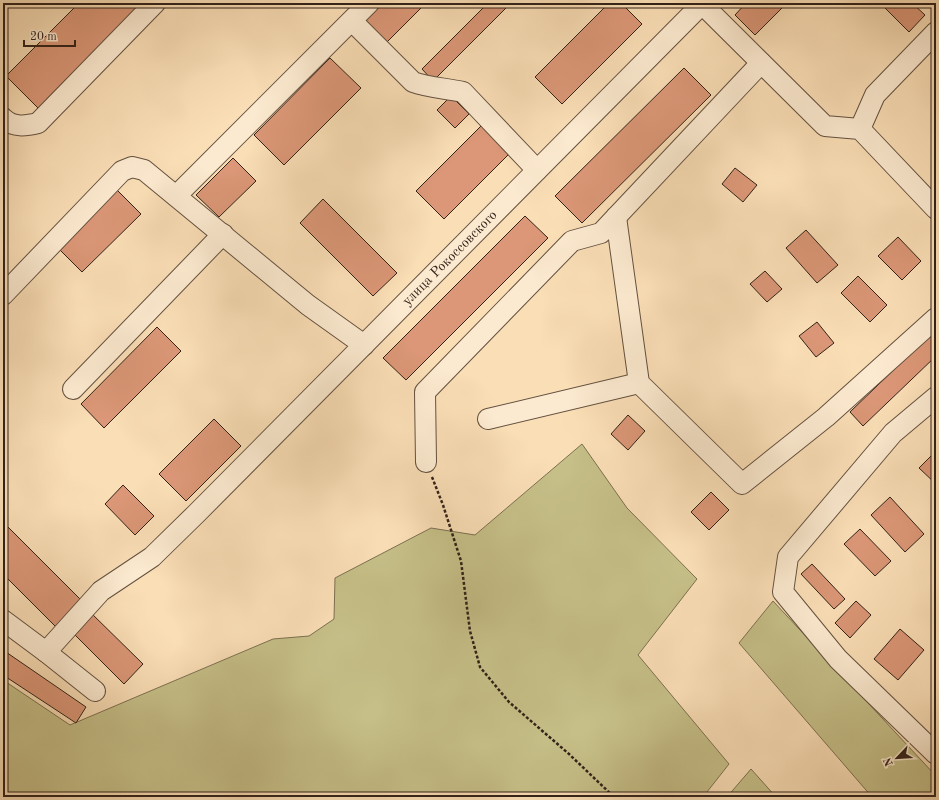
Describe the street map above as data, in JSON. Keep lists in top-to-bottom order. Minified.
{"streets":{"street":["улица Рокоссовского"]},"scale_bar":"20 m","north":"bottom left"}
